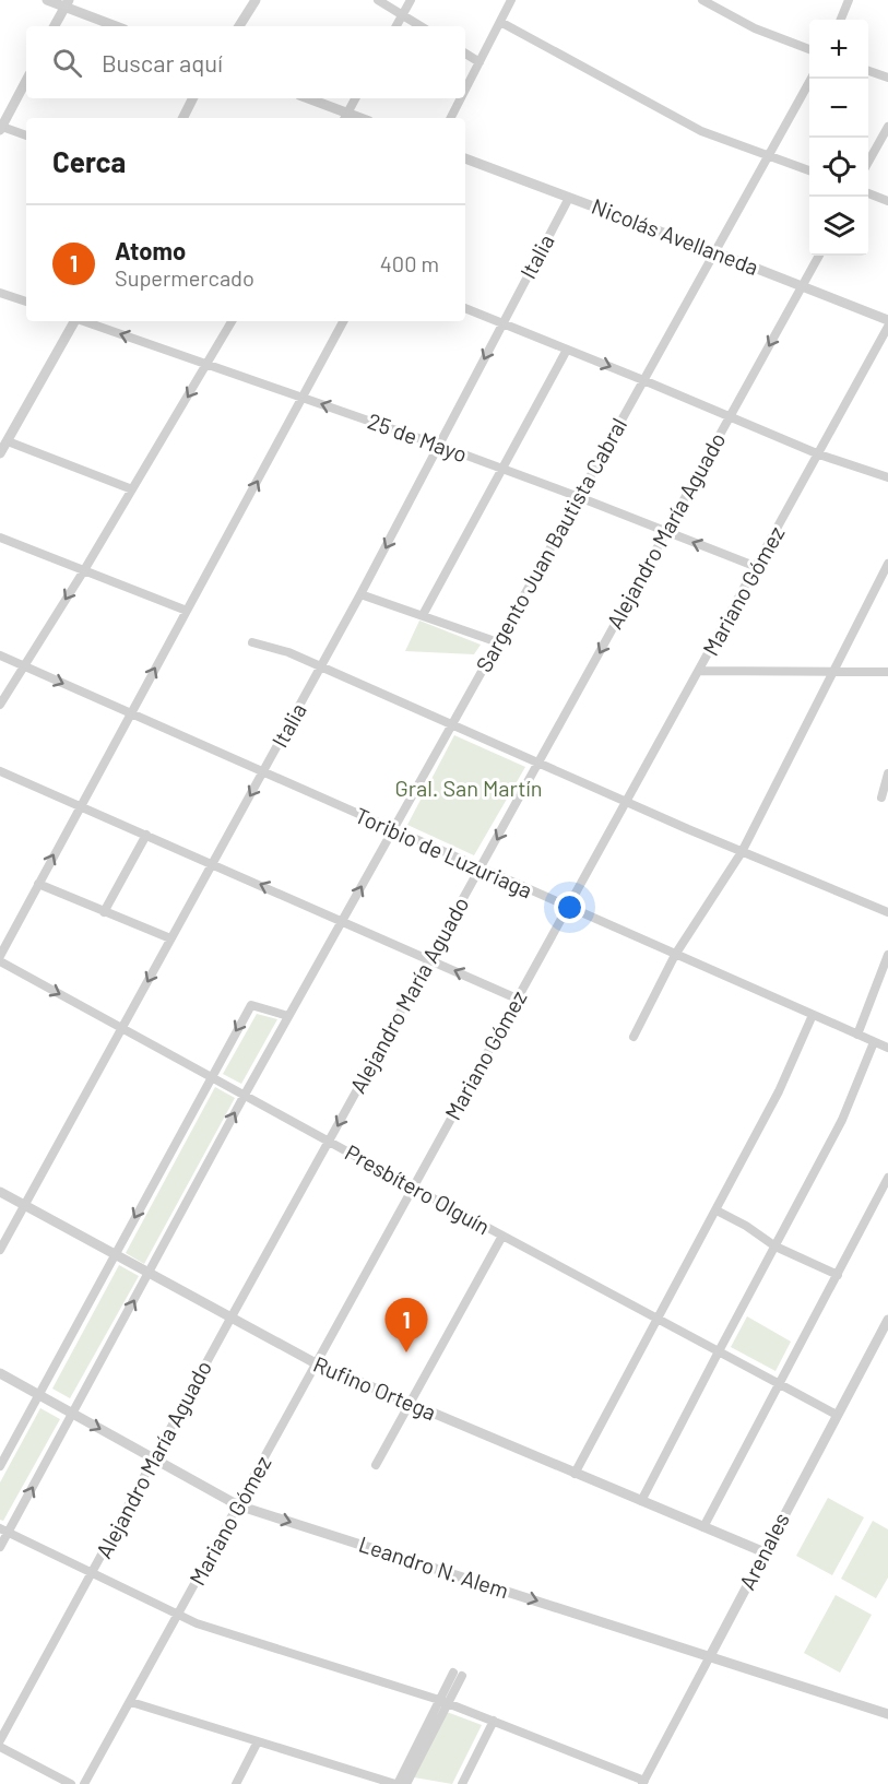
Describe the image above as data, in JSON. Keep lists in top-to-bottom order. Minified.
{"streets":{"street":["Nicolás Avellaneda","Italia","25 de Mayo","Alejandro María Aguado","Sargento Juan Bautista Cabral","Mariano Gómez","Toribio de Luzuriaga","Presbítero Olguín","Rufino Ortega","Arenales","Leandro N. Alem"]},"crossings":[["Nicolás Avellaneda","Italia"],["Nicolás Avellaneda","Alejandro María Aguado"],["Nicolás Avellaneda","Sargento Juan Bautista Cabral"],["Italia","25 de Mayo"],["Italia","Toribio de Luzuriaga"],["Italia","Presbítero Olguín"],["Italia","Rufino Ortega"],["25 de Mayo","Alejandro María Aguado"],["25 de Mayo","Sargento Juan Bautista Cabral"],["25 de Mayo","Mariano Gómez"],["Alejandro María Aguado","Toribio de Luzuriaga"],["Alejandro María Aguado","Presbítero Olguín"],["Alejandro María Aguado","Rufino Ortega"],["Alejandro María Aguado","Leandro N. Alem"],["Sargento Juan Bautista Cabral","Toribio de Luzuriaga"],["Sargento Juan Bautista Cabral","Presbítero Olguín"],["Sargento Juan Bautista Cabral","Rufino Ortega"],["Sargento Juan Bautista Cabral","Leandro N. Alem"],["Mariano Gómez","Toribio de Luzuriaga"],["Mariano Gómez","Presbítero Olguín"],["Mariano Gómez","Rufino Ortega"],["Mariano Gómez","Leandro N. Alem"],["Presbítero Olguín","Arenales"],["Rufino Ortega","Arenales"],["Arenales","Leandro N. Alem"]],"one_way":["25 de Mayo","Alejandro María Aguado","Leandro N. Alem"],"parks":["Gral. San Martín"],"page":{"map_buttons":["+","−"],"search":"Buscar aquí","heading":"Cerca","list":[{"mark":"1","name":"Atomo","note":"Supermercado","value":"400 m"}],"pins":"1"}}
